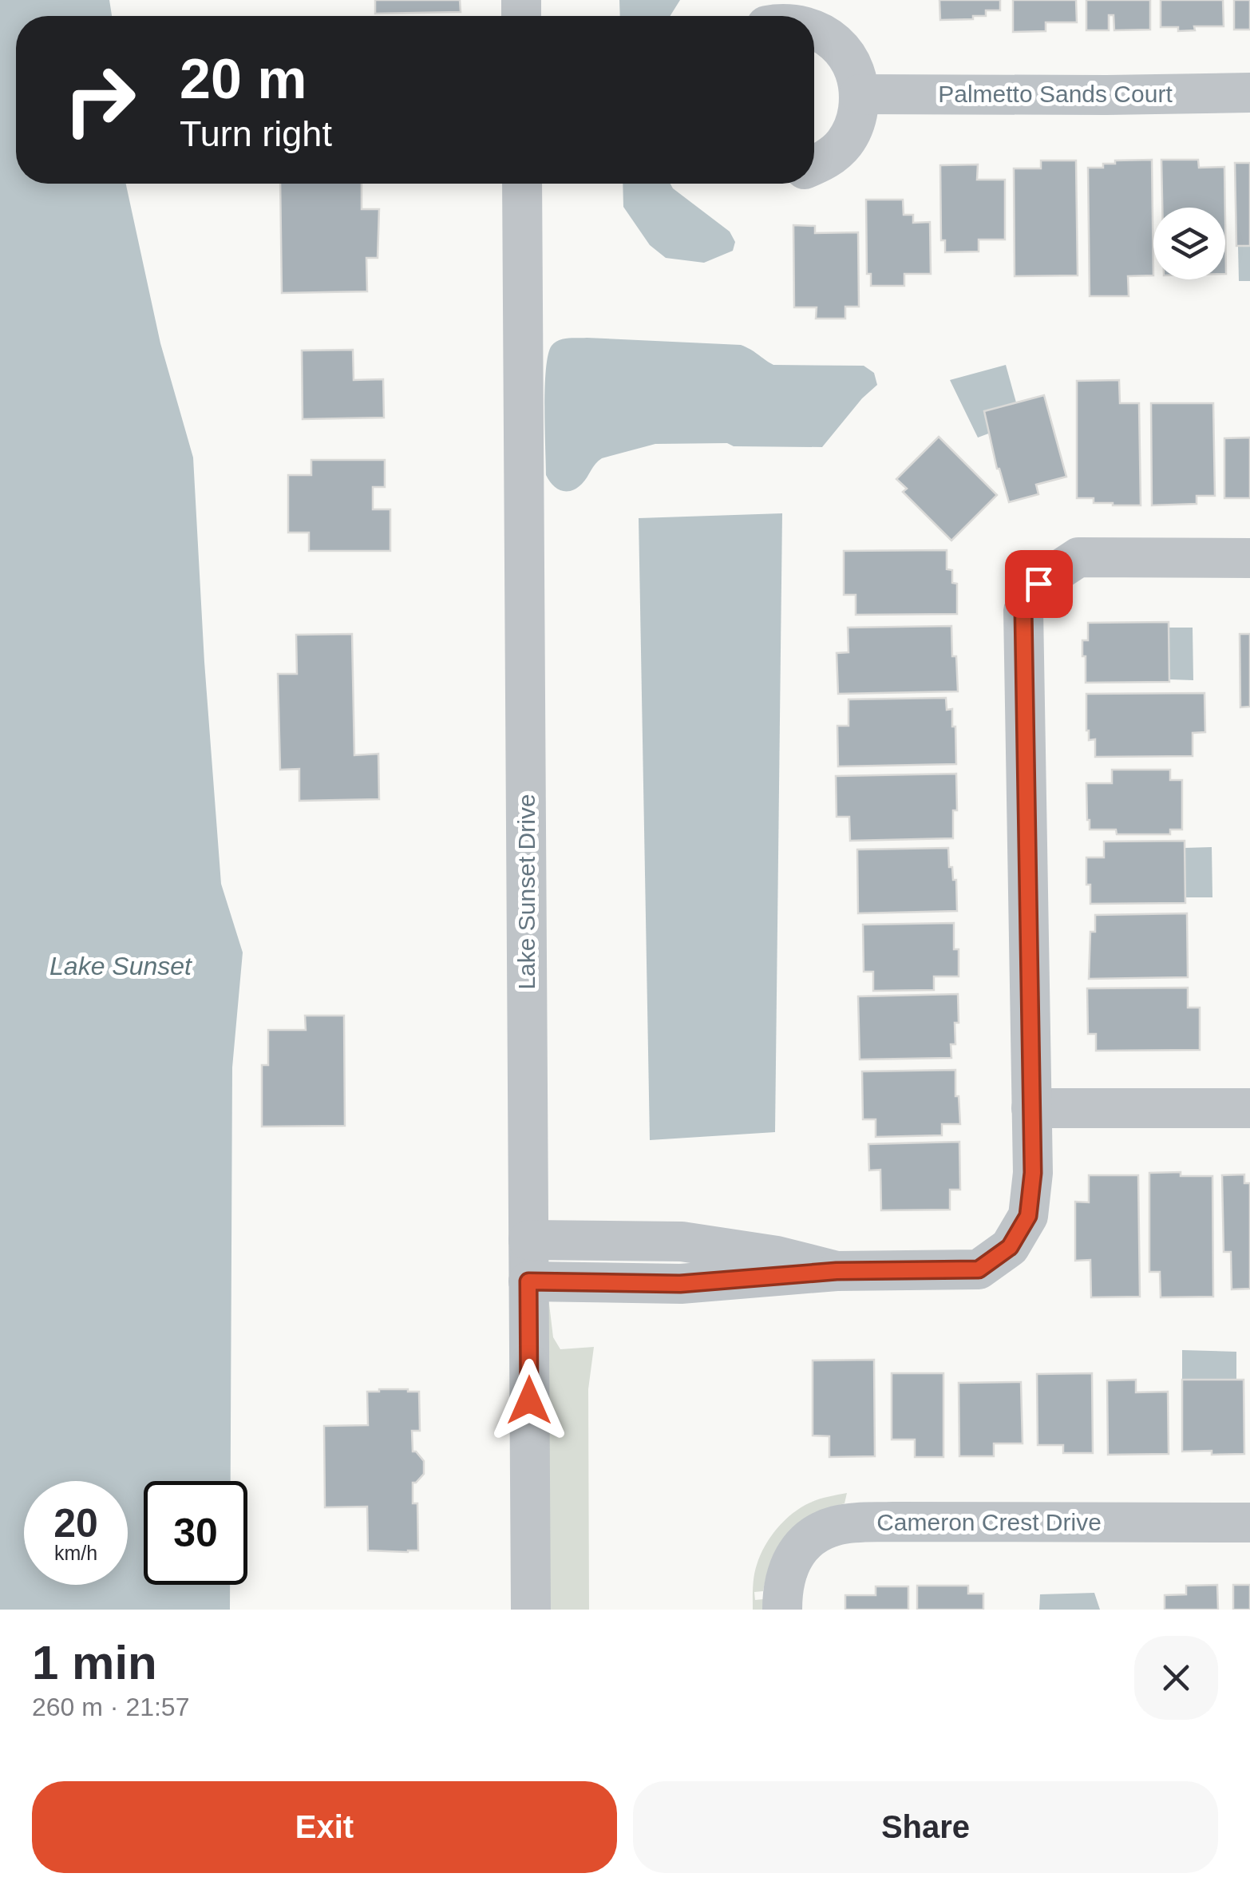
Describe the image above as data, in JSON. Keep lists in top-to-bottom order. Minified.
{"streets":{"street":["Palmetto Sands Court","Lake Sunset Drive","Cameron Crest Drive"]},"water":["Lake Sunset"],"page":{"turn":["20 m","Turn right"],"speed":"20 km/h","limit":"30","heading":["1 min","260 m · 21:57"],"buttons":["Exit","Share"]}}
